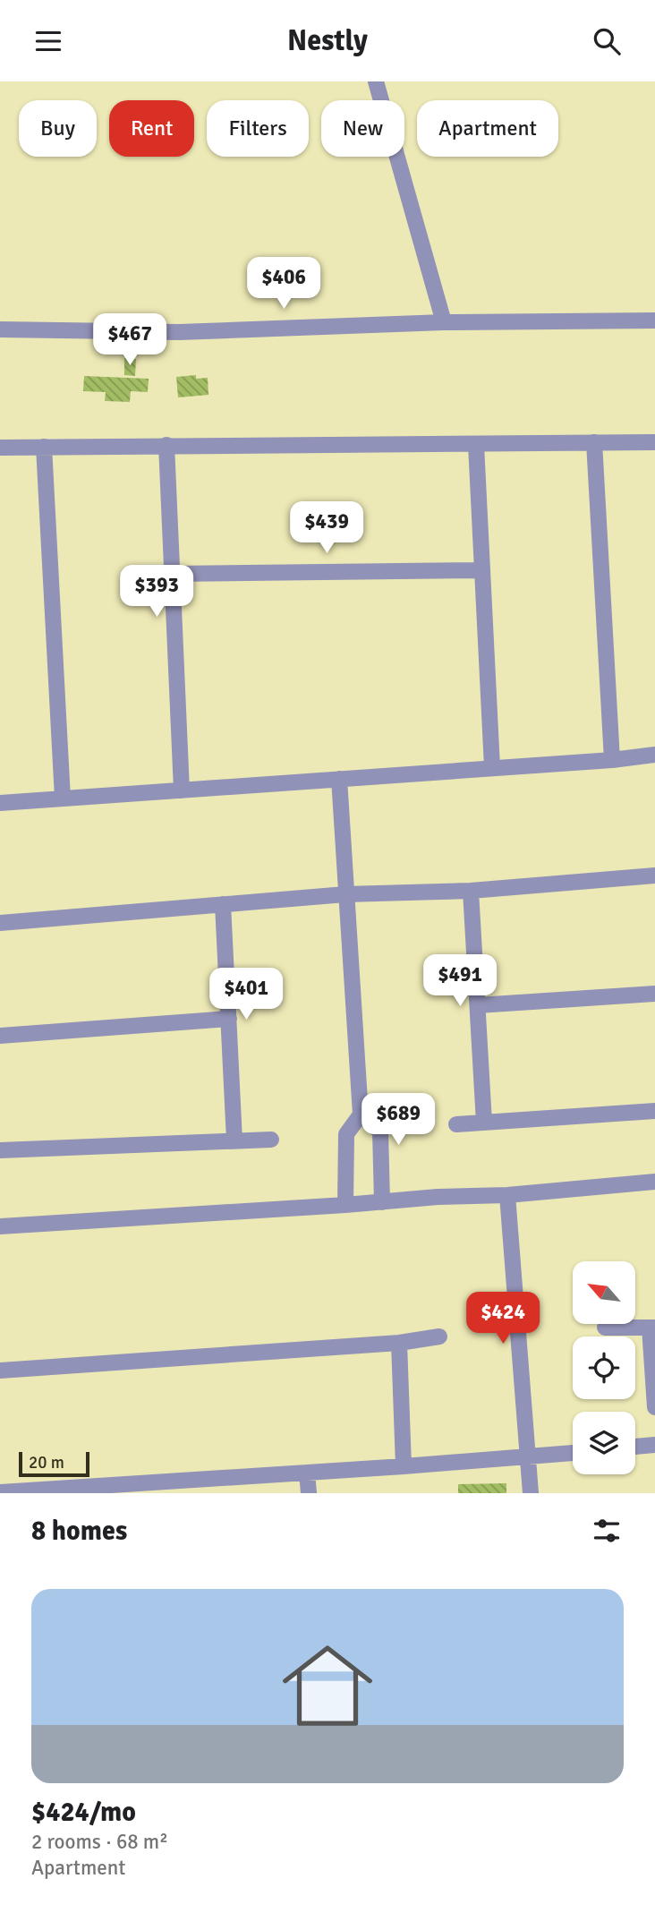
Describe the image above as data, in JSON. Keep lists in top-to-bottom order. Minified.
{"scale_bar":"20 m","north":"top left","page":{"header":"Nestly","chip":["Buy","Rent","Filters","New","Apartment"],"price":["$406","$467","$439","$393","$491","$401","$689","$424"],"scale":"20 m","heading":"8 homes","list":[{"name":"$424/mo","note":"2 rooms · 68 m² · Apartment"}]}}
